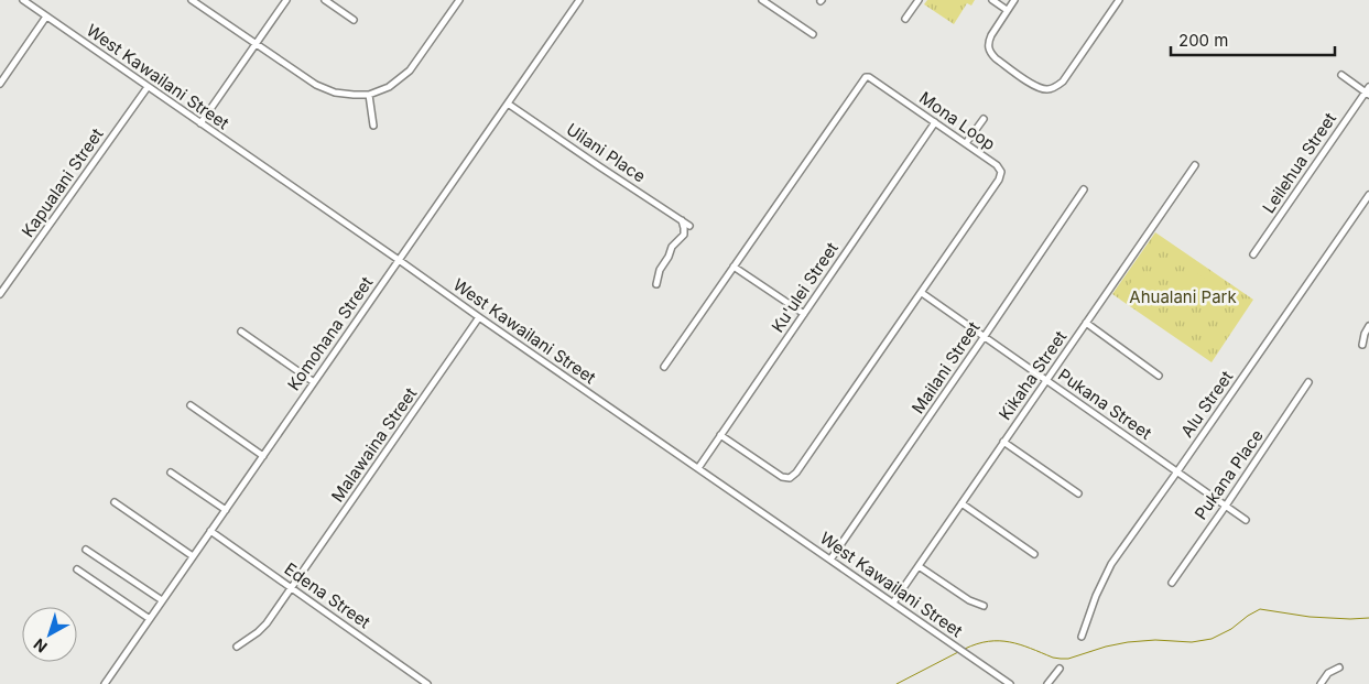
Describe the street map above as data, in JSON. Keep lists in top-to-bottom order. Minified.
{"streets":{"street":["West Kawailani Street","Mona Loop","Uilani Place","Leilehua Street","Kapualani Street","Ku'ulei Street","Komohana Street","Mailani Street","Kikaha Street","Pukana Street","Alu Street","Malawaina Street","Pukana Place","Edena Street"]},"crossings":[["West Kawailani Street","Kapualani Street"],["West Kawailani Street","Ku'ulei Street"],["West Kawailani Street","Komohana Street"],["West Kawailani Street","Mailani Street"],["West Kawailani Street","Kikaha Street"],["West Kawailani Street","Malawaina Street"],["Mona Loop","Ku'ulei Street"],["Mona Loop","Pukana Street"],["Uilani Place","Komohana Street"],["Komohana Street","Edena Street"],["Mailani Street","Pukana Street"],["Kikaha Street","Pukana Street"],["Pukana Street","Alu Street"],["Pukana Street","Pukana Place"],["Malawaina Street","Edena Street"]],"parks":["Ahualani Park"],"scale_bar":"200 m","north":"bottom left"}
